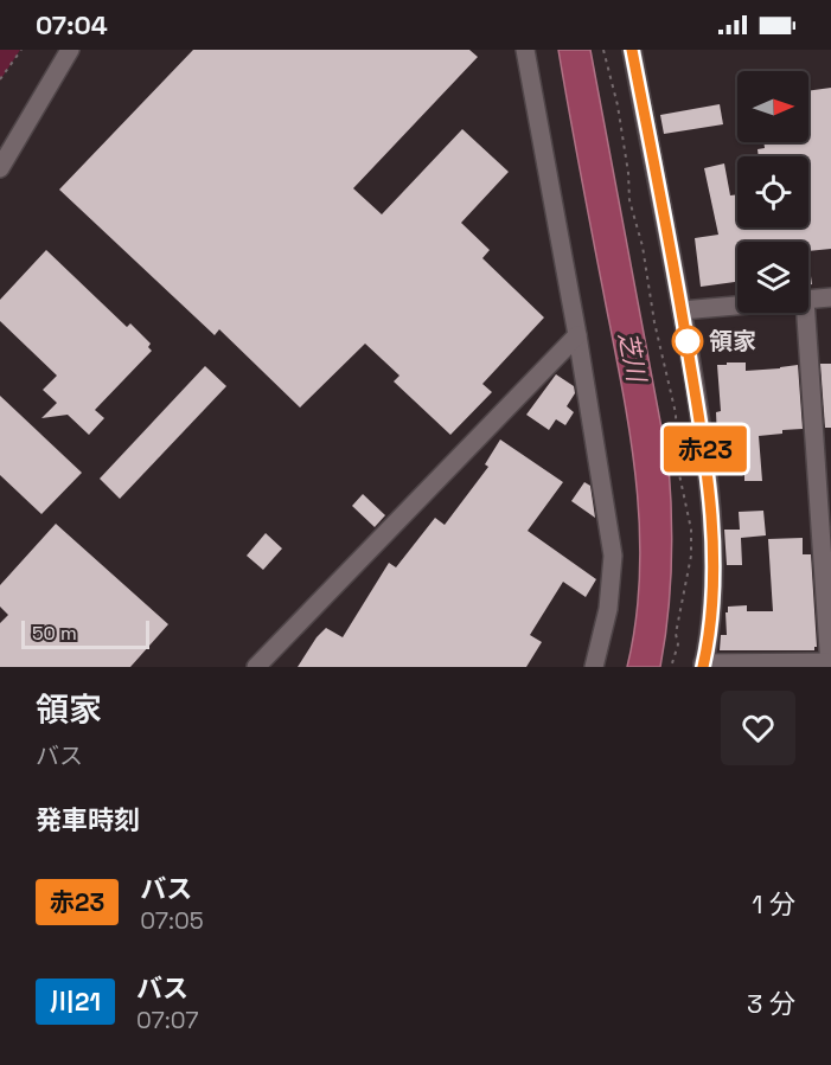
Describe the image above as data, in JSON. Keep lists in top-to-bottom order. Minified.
{"water":["芝川"],"places":["領家"],"lines":["bus line 赤23"],"scale_bar":"50 m","north":"right","page":{"status":"07:04","on_map":"赤23","scale":"50 m","heading":[["領家","バス"],"発車時刻"],"list":[{"mark":"赤23","name":"バス","note":"07:05","value":"1 分"},{"mark":"川21","name":"バス","note":"07:07","value":"3 分"}]}}
